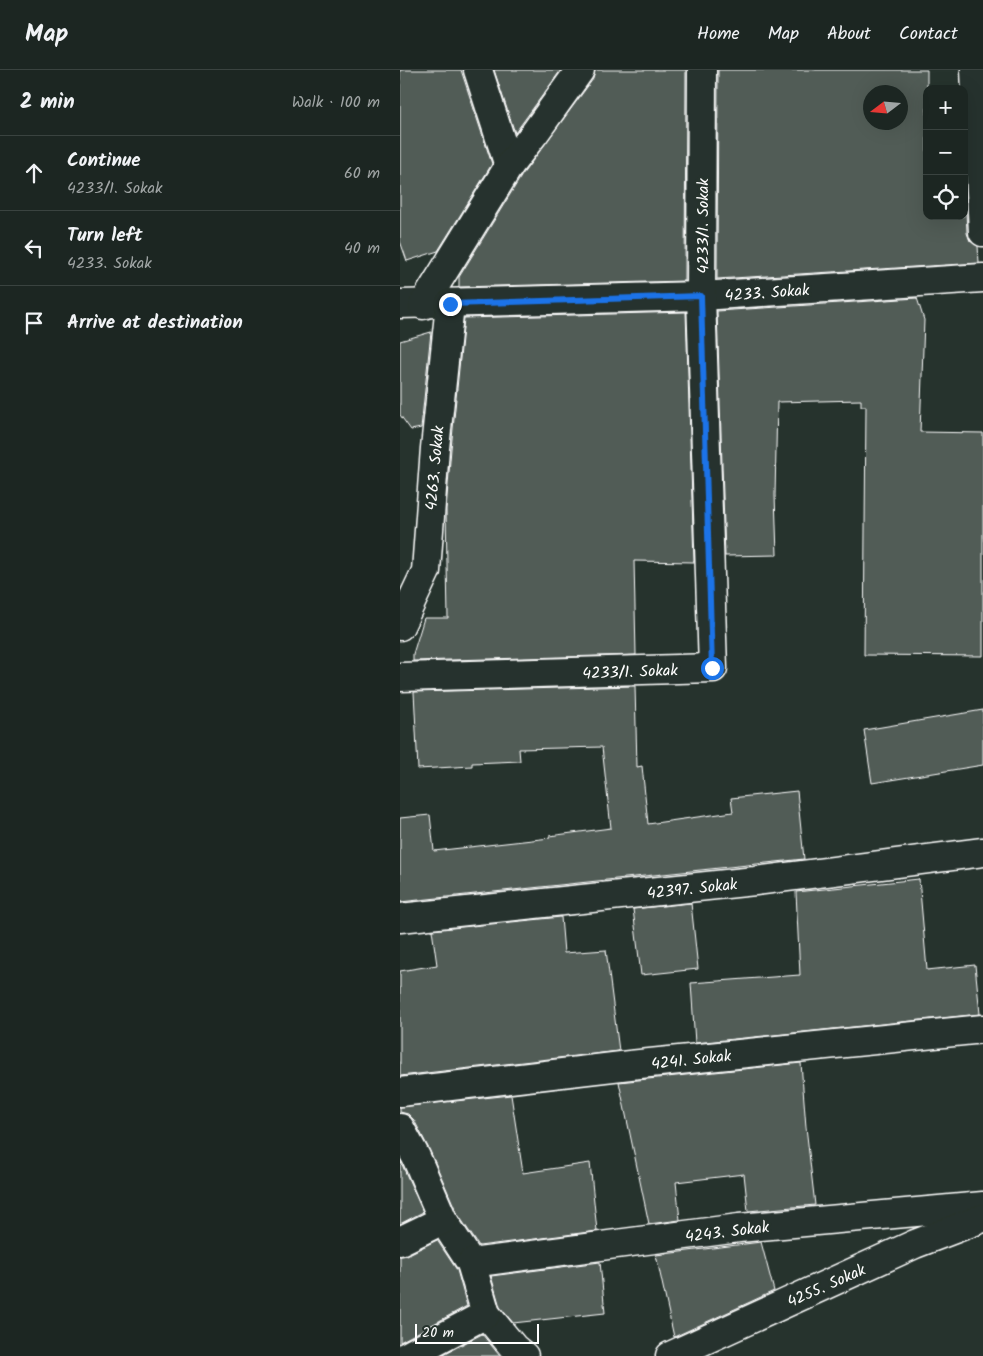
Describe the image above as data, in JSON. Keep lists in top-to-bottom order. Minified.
{"streets":{"street":["4233/1. Sokak","4233. Sokak","4263. Sokak","42397. Sokak","4241. Sokak","4243. Sokak","4255. Sokak"]},"crossings":[["4233/1. Sokak","4233. Sokak"],["4233. Sokak","4263. Sokak"]],"scale_bar":"20 m","north":"left","page":{"header":"Map","nav":["Home","Map","About","Contact"],"heading":["2 min","Walk · 100 m"],"map_buttons":["+","−"],"list":[["Continue","4233/1. Sokak","60 m"],["Turn left","4233. Sokak","40 m"],"Arrive at destination"],"scale":"20 m"}}
